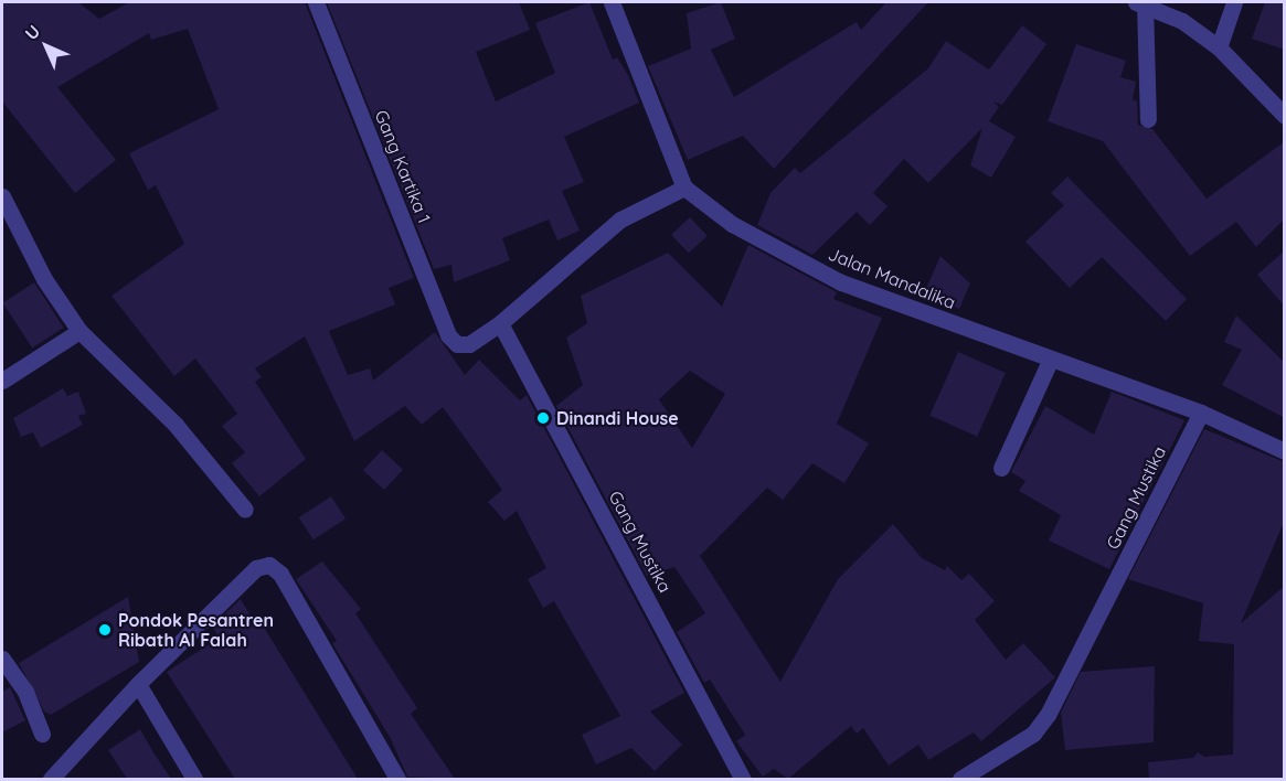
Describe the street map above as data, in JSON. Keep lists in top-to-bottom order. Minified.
{"streets":{"street":["Gang Kartika 1","Jalan Mandalika","Gang Mustika"]},"crossings":[["Gang Kartika 1","Gang Mustika"],["Jalan Mandalika","Gang Mustika"]],"places":["Dinandi House","Pondok Pesantren Ribath Al Falah"],"north":"top left"}
